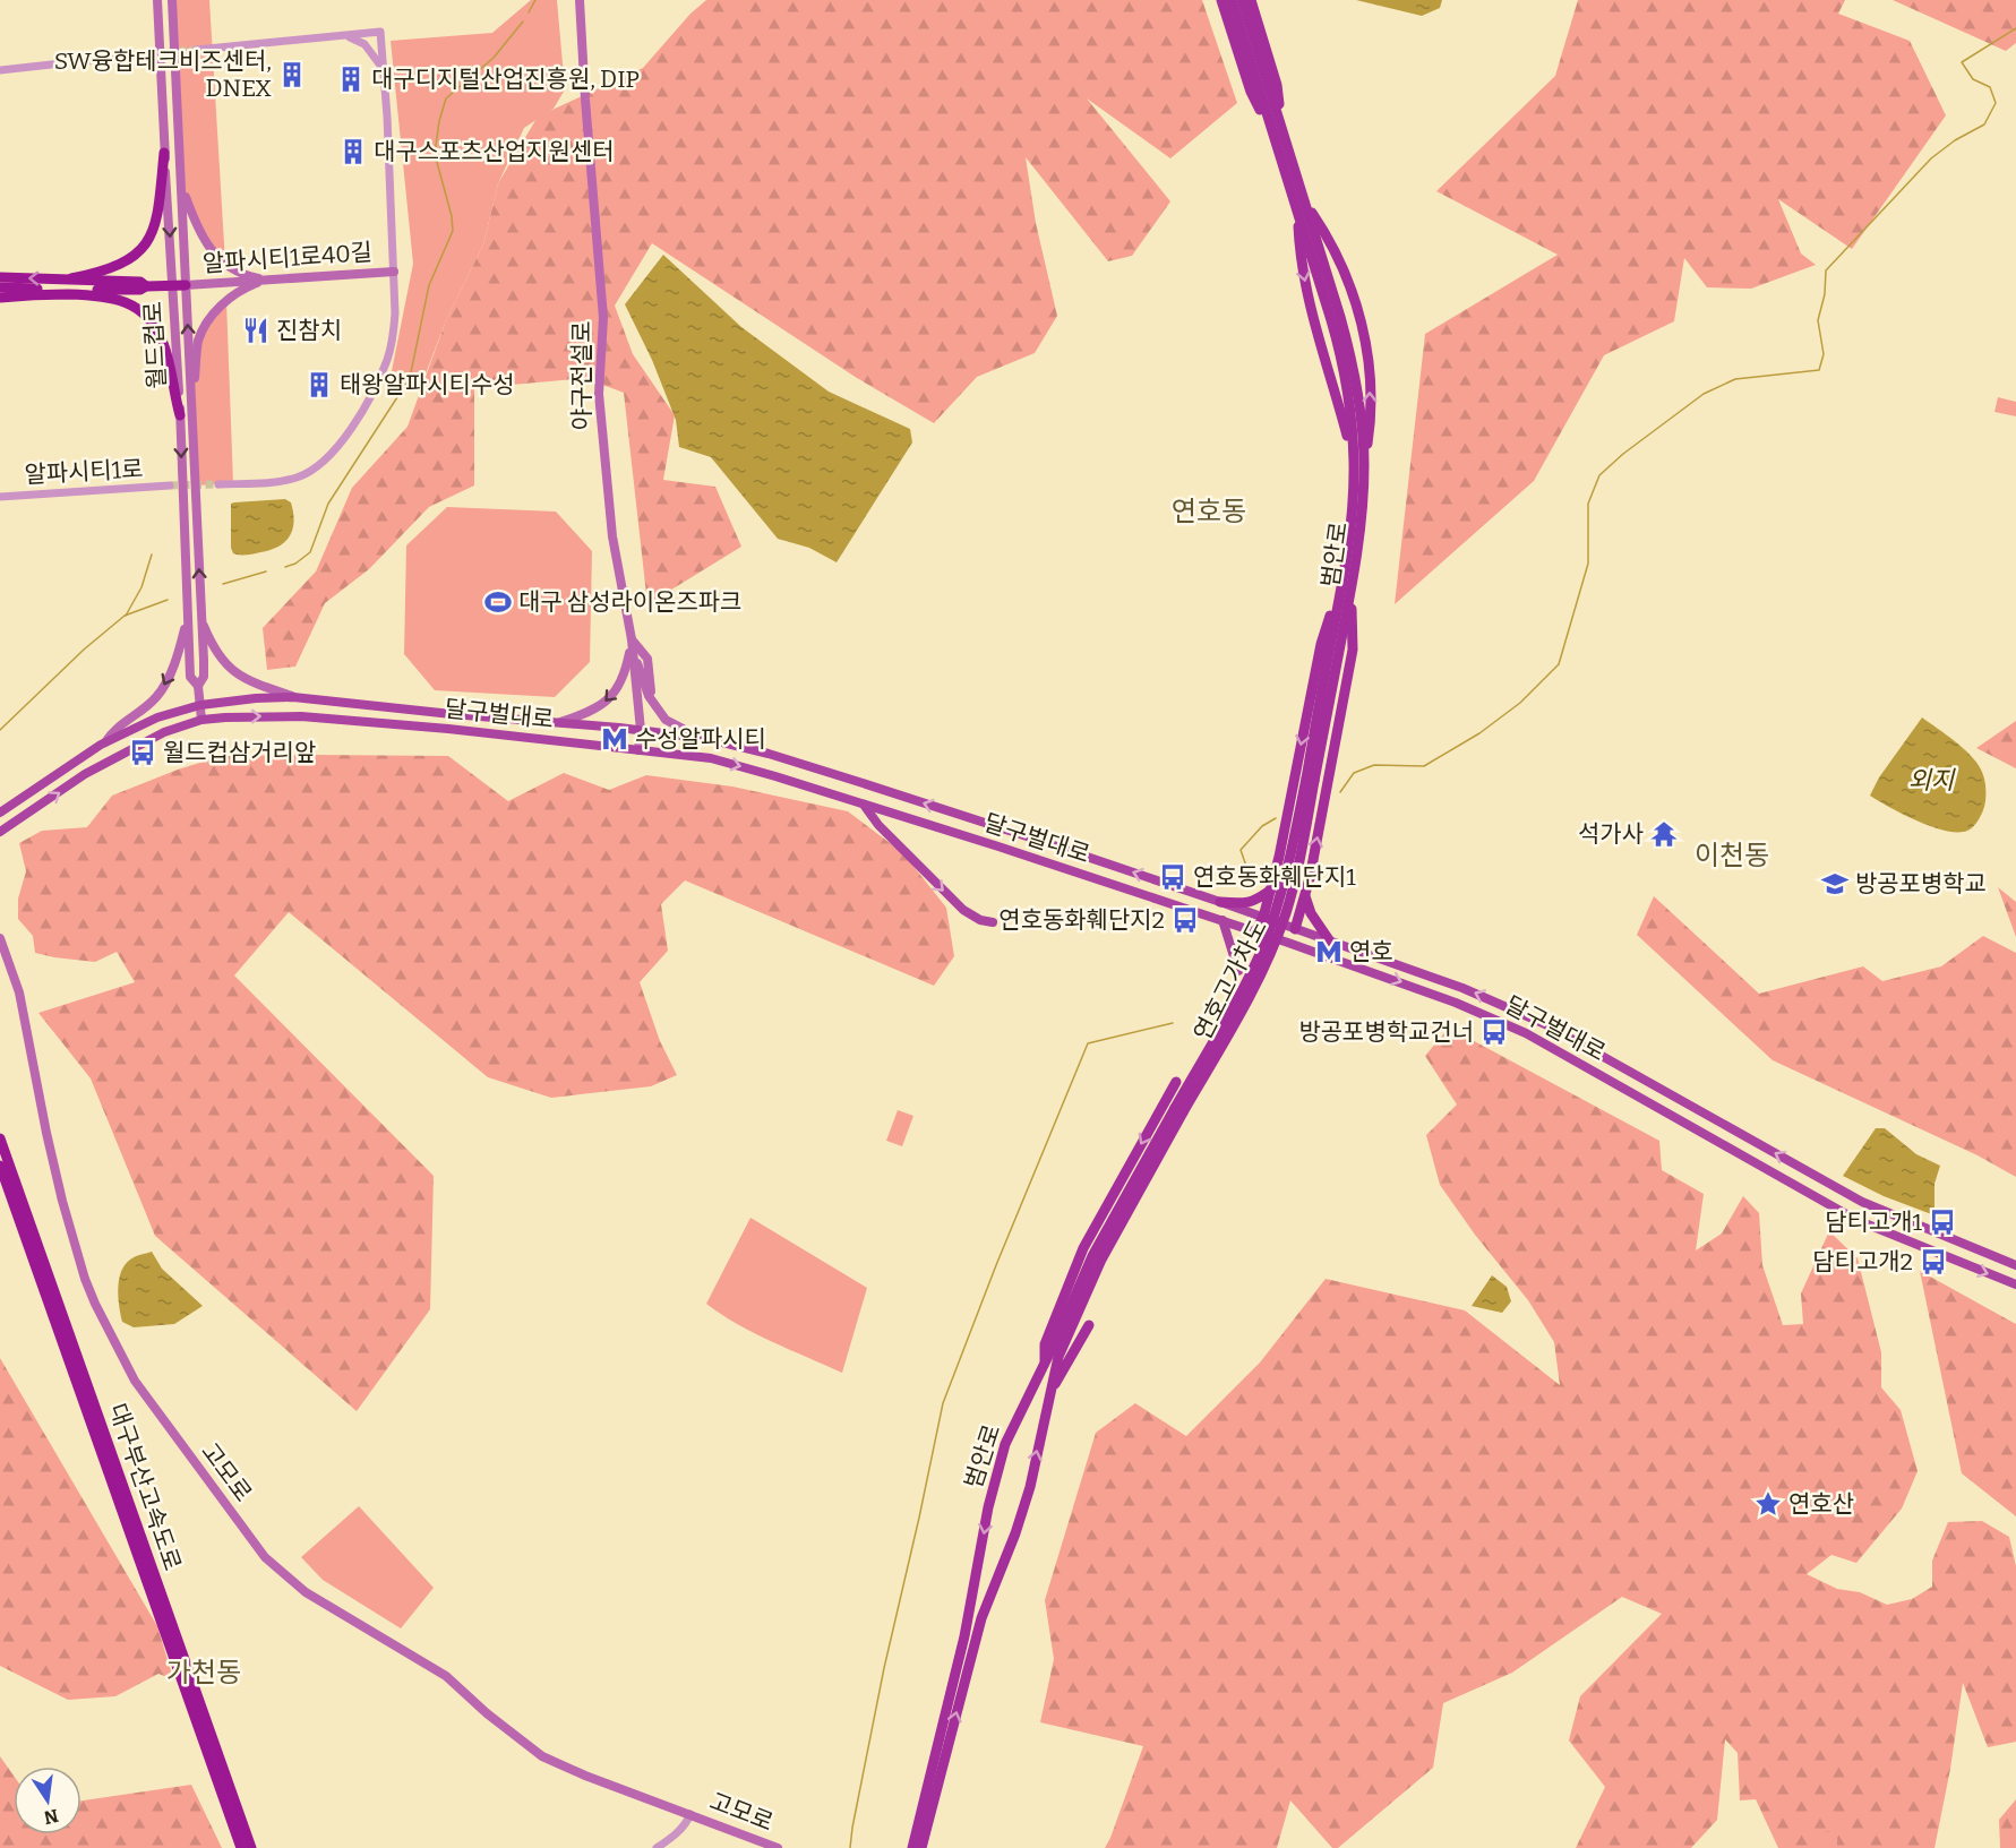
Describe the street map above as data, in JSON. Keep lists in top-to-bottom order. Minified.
{"streets":{"highway":["범안로","연호고가차도","대구부산고속도로"],"main road":["알파시티1로40길","월드컵로","야구전설로","달구벌대로","고모로"],"street":["알파시티1로"]},"crossings":[["알파시티1로40길","월드컵로"],["월드컵로","달구벌대로"],["야구전설로","달구벌대로"],["범안로","연호고가차도"]],"districts":["연호동","이천동","가천동"],"water":["외지"],"places":{"building":["SW융합테크비즈센터, DNEX","대구디지털산업진흥원, DIP","대구스포츠산업지원센터","태왕알파시티수성"],"restaurant":["진참치"],"sports":["대구 삼성라이온즈파크"],"metro station":["수성알파시티","연호"],"bus stop":["월드컵삼거리앞","연호동화훼단지1","연호동화훼단지2","방공포병학교건너","담티고개1","담티고개2"],"temple":["석가사"],"school or university":["방공포병학교"],"place":["연호산"]},"north":"bottom"}
